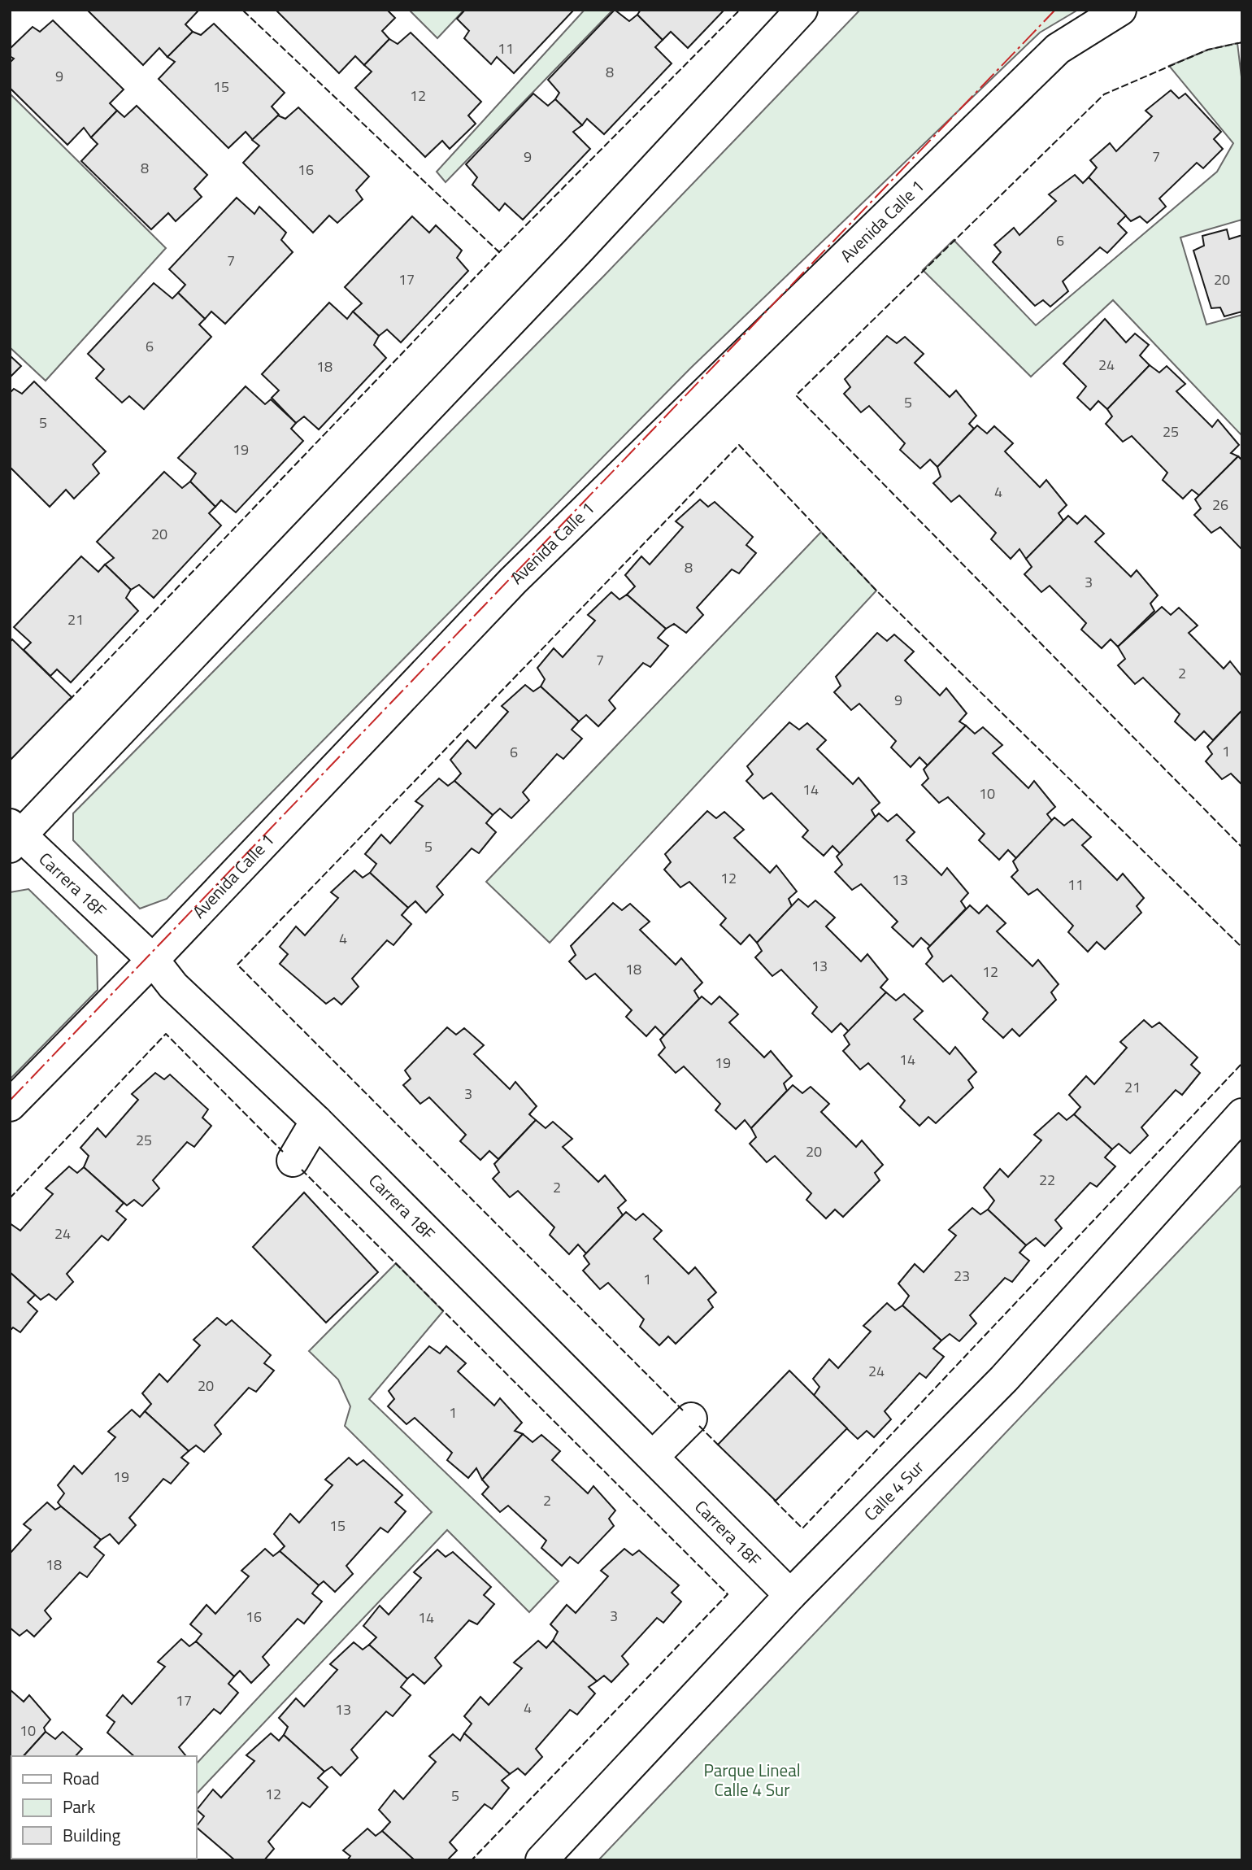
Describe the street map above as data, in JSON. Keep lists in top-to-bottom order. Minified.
{"streets":{"main road":["Avenida Calle 1","Carrera 18F","Calle 4 Sur"]},"crossings":[["Avenida Calle 1","Carrera 18F"],["Carrera 18F","Calle 4 Sur"]],"parks":["Parque Lineal Calle 4 Sur"],"house_numbers":["11","8","9","15","12","9","7","8","16","6","7","17","20","6","24","18","5","5","25","19","4","26","20","8","3","21","7","2","9","1","6","14","10","5","12","13","11","4","13","18","12","14","19","21","3","25","20","22","2","24","23","1","24","20","1","19","2","15","18","3","16","14","17","4","13","10","12","5"],"legend":["Road","Park","Building"]}
